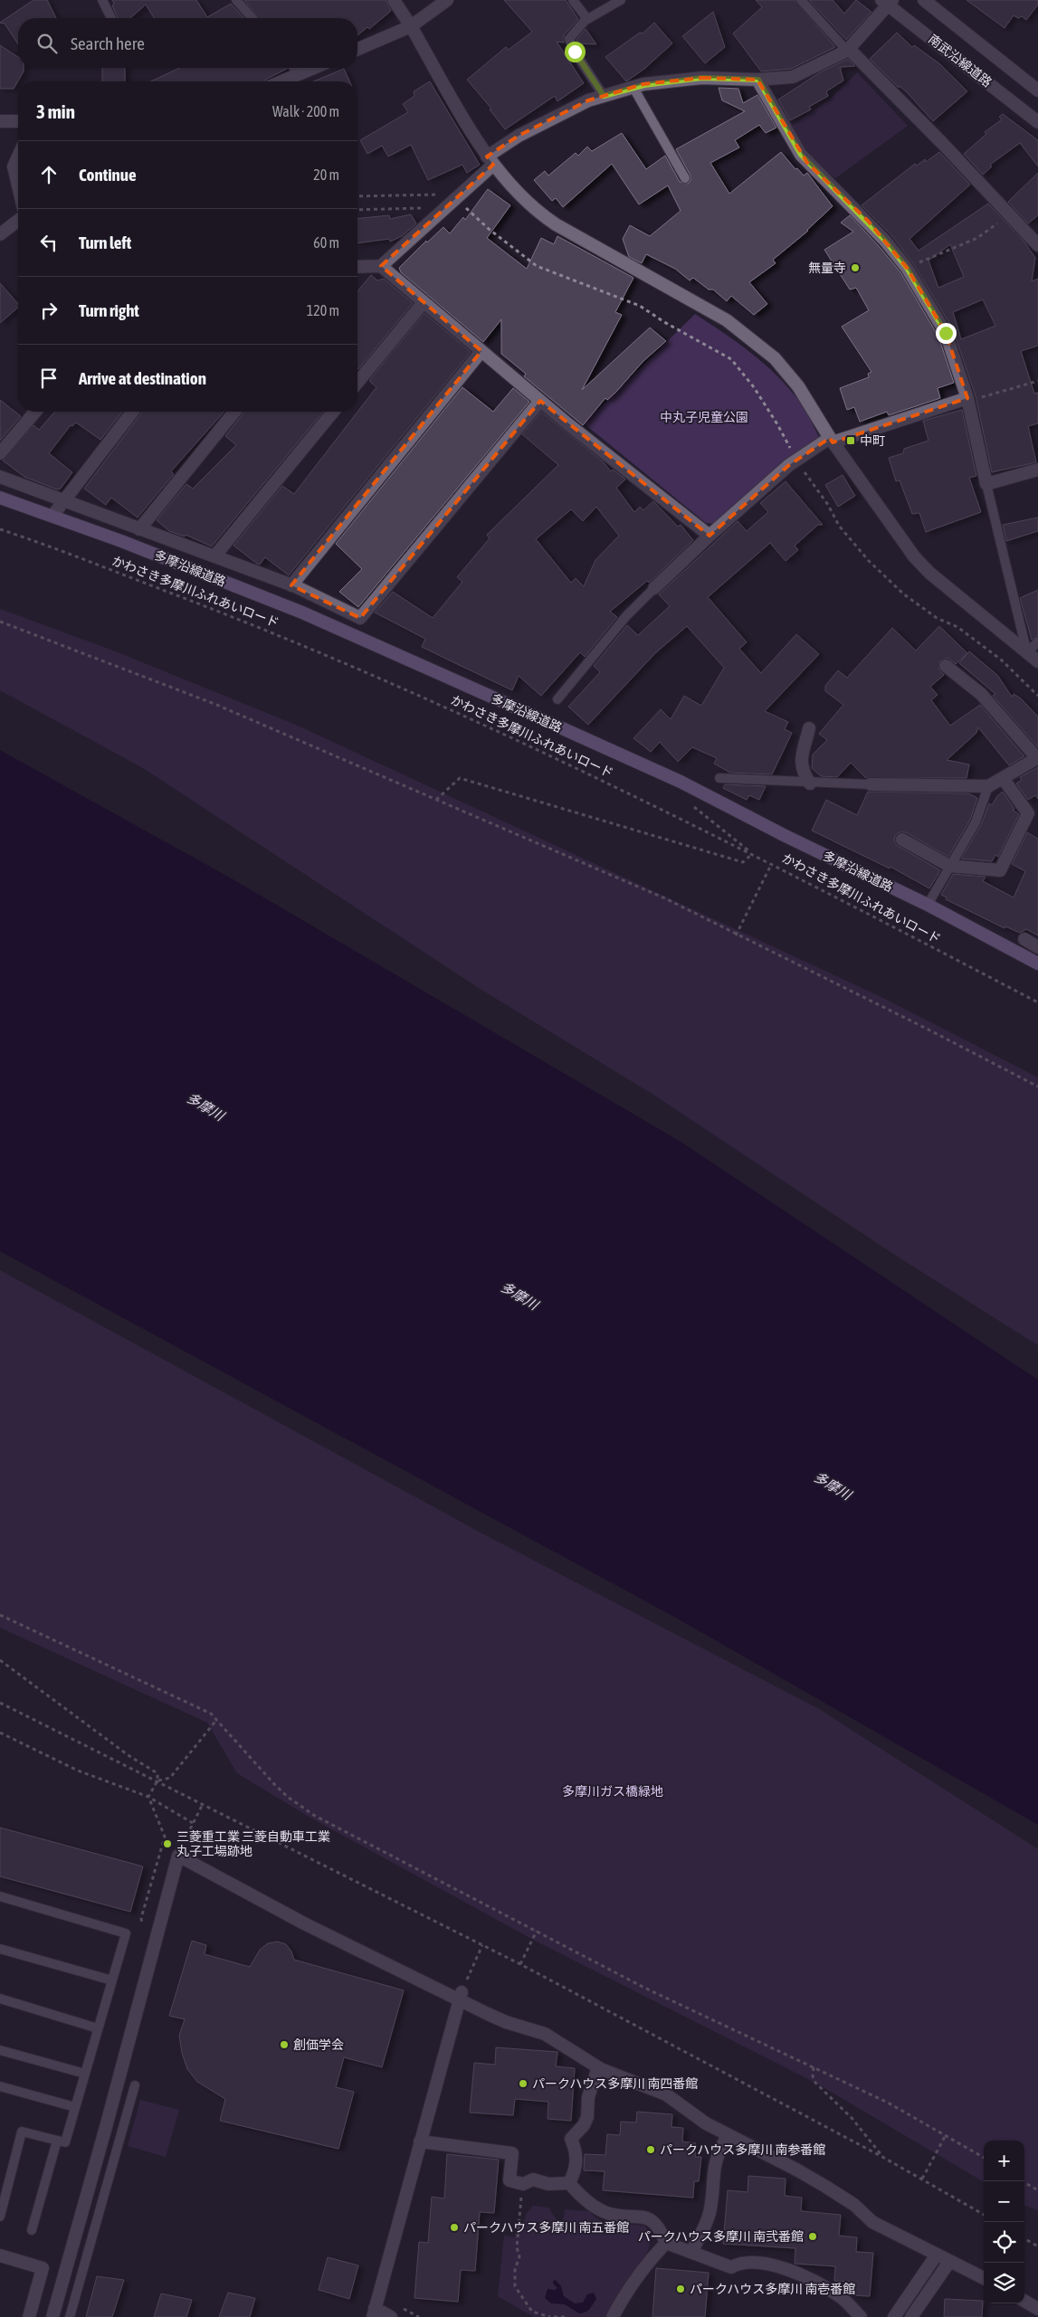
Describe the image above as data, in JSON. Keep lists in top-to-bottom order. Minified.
{"streets":{"main road":["多摩沿線道路"],"street":["南武沿線道路"],"path":["かわさき多摩川ふれあいロード"]},"water":["多摩川"],"parks":["中丸子児童公園","多摩川ガス橋緑地"],"places":{"other":["無量寺","三菱重工業 三菱自動車工業 丸子工場跡地","創価学会","パークハウス多摩川 南四番館","パークハウス多摩川 南参番館","パークハウス多摩川 南五番館","パークハウス多摩川 南弐番館","パークハウス多摩川 南壱番館"],"transit":["中町"]},"page":{"search":"Search here","heading":["3 min","Walk · 200 m"],"list":[["Continue","20 m"],["Turn left","60 m"],["Turn right","120 m"],"Arrive at destination"],"map_buttons":["+","−"]}}
